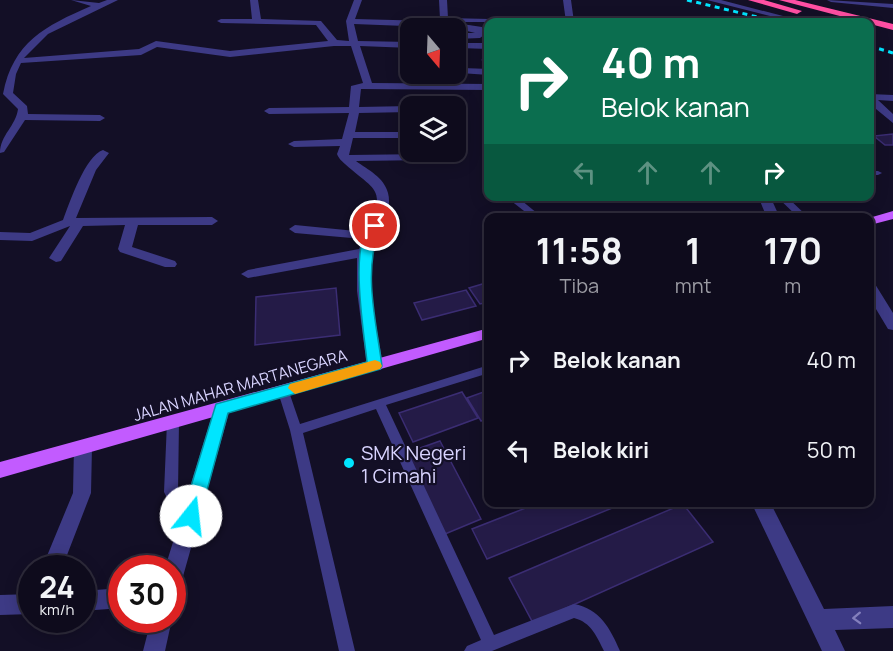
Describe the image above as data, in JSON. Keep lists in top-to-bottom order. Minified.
{"streets":{"main road":["JALAN MAHAR MARTANEGARA"]},"places":["SMK Negeri 1 Cimahi"],"north":"bottom","page":{"turn":["40 m","Belok kanan"],"eta":["11:58","Tiba","1","mnt","170","m"],"list":[{"name":"Belok kanan","value":"40 m"},{"name":"Belok kiri","value":"50 m"}],"speed":"24 km/h","limit":"30"}}
